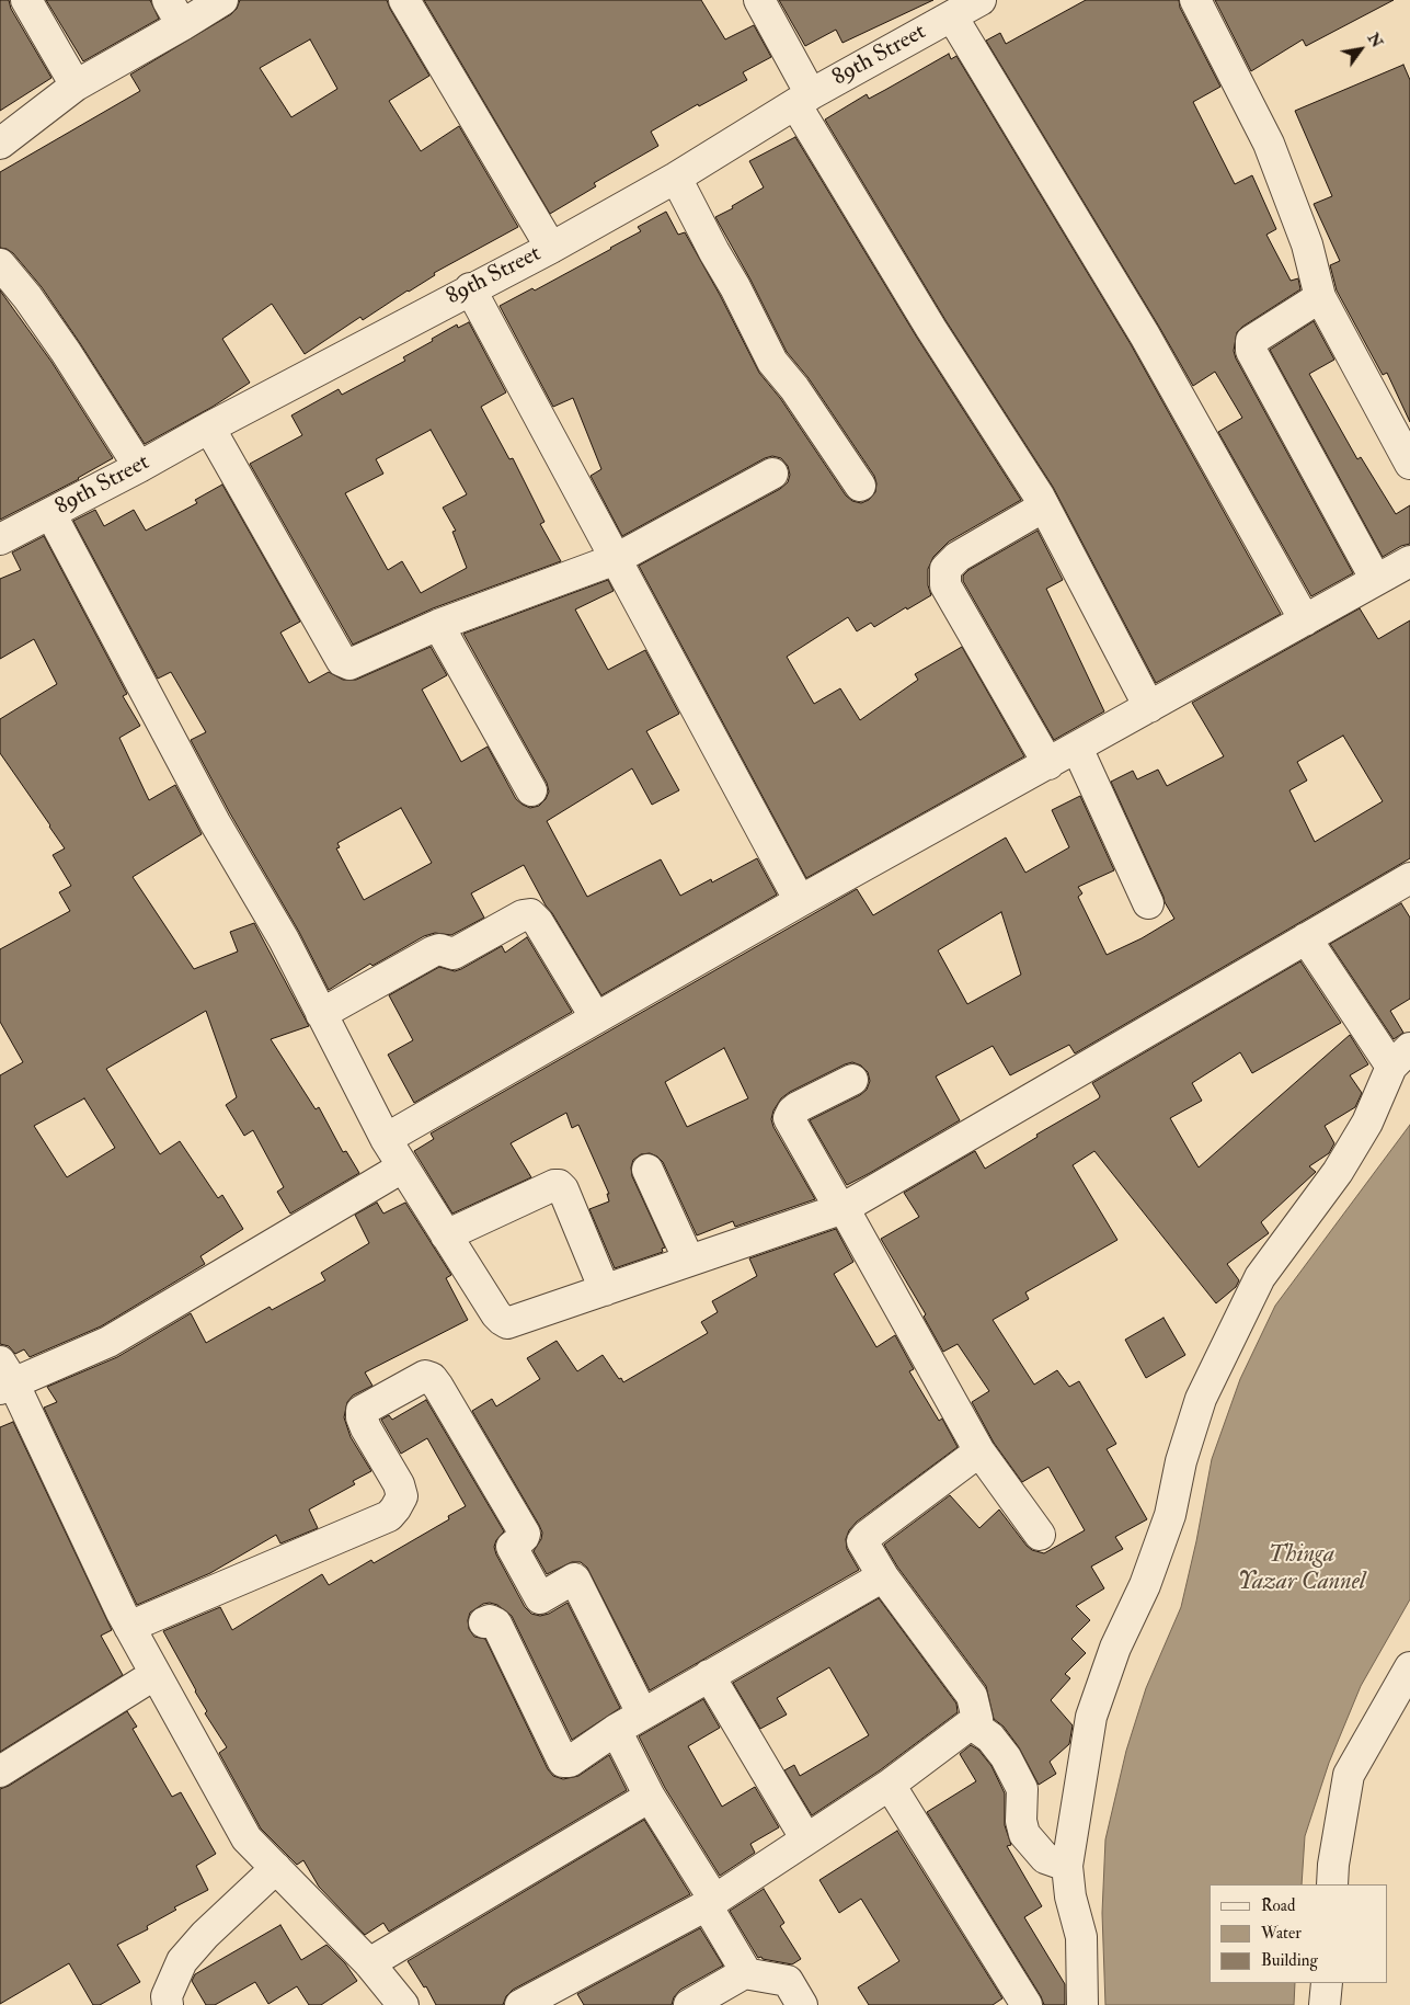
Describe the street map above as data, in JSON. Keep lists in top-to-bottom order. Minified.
{"streets":{"street":["89th Street"]},"water":["Thinga Yazar Cannel"],"legend":["Road","Water","Building"],"north":"top right"}
